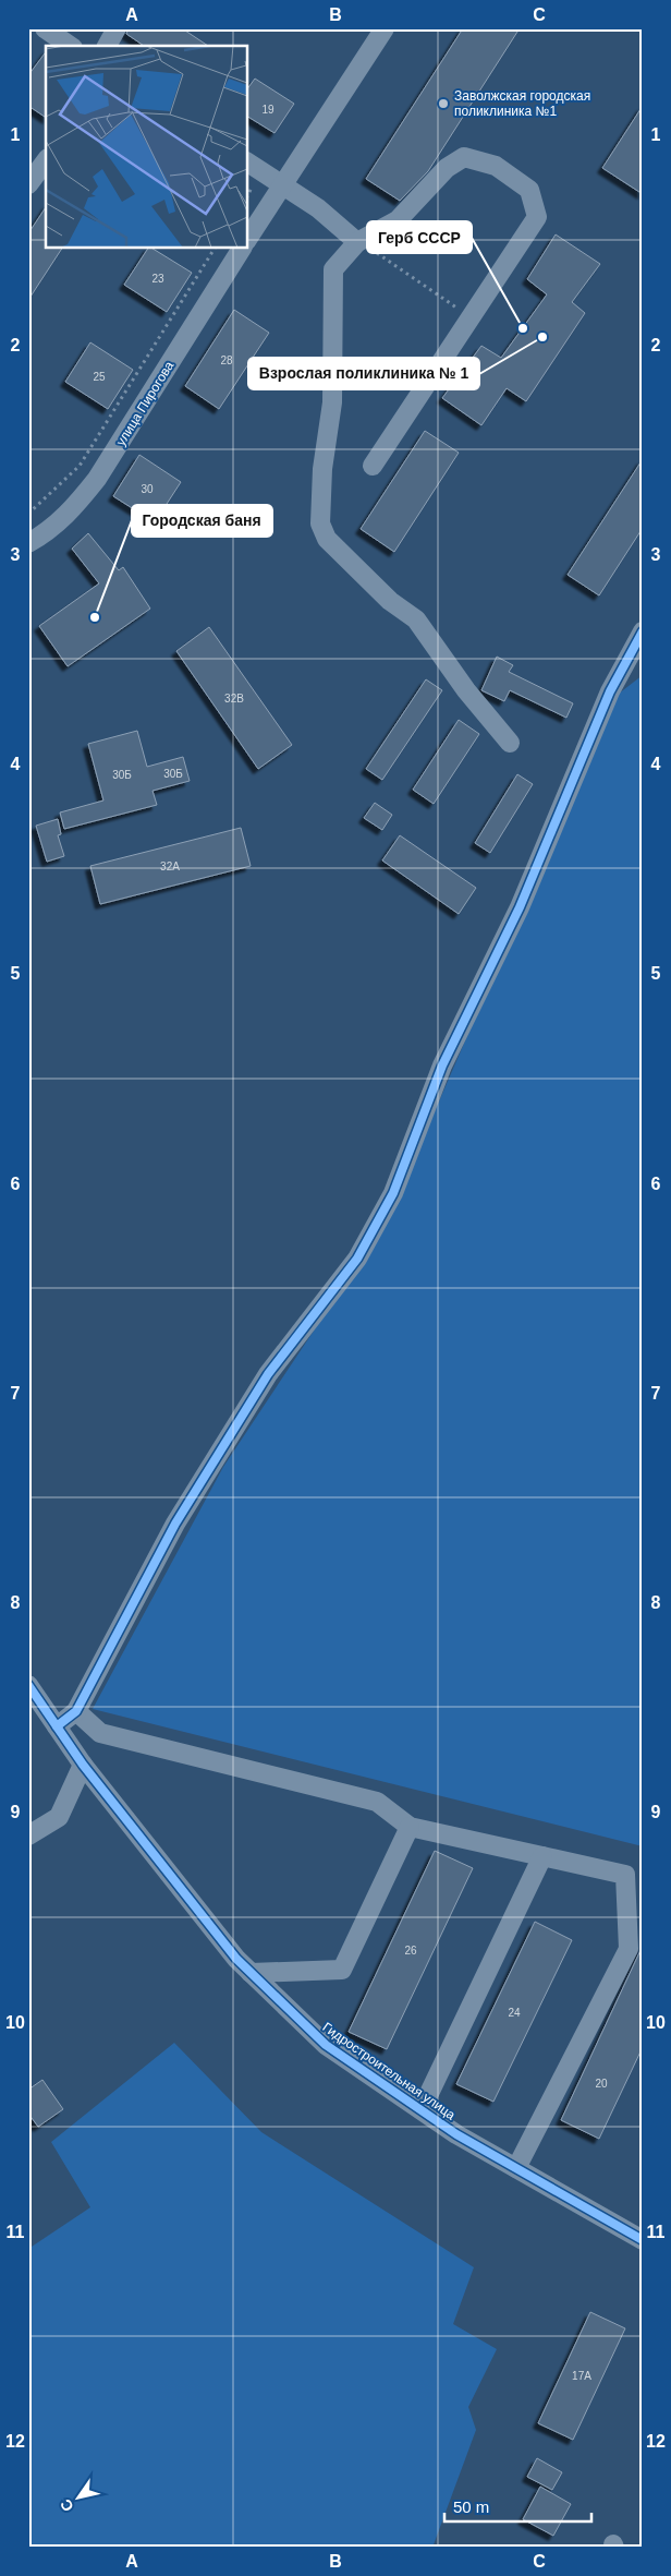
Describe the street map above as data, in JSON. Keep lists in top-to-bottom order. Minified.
{"streets":{"street":["улица Пирогова","Гидростроительная улица"]},"places":["Заволжская городская поликлиника №1","Герб СССР","Взрослая поликлиника № 1","Городская баня"],"house_numbers":["19","23","28","25","30","32В","30Б","30Б","32А","26","24","20","17А"],"scale_bar":"50 m","north":"bottom left","grid":{"columns":["A","B","C"],"rows":["1","2","3","4","5","6","7","8","9","10","11","12"]}}
